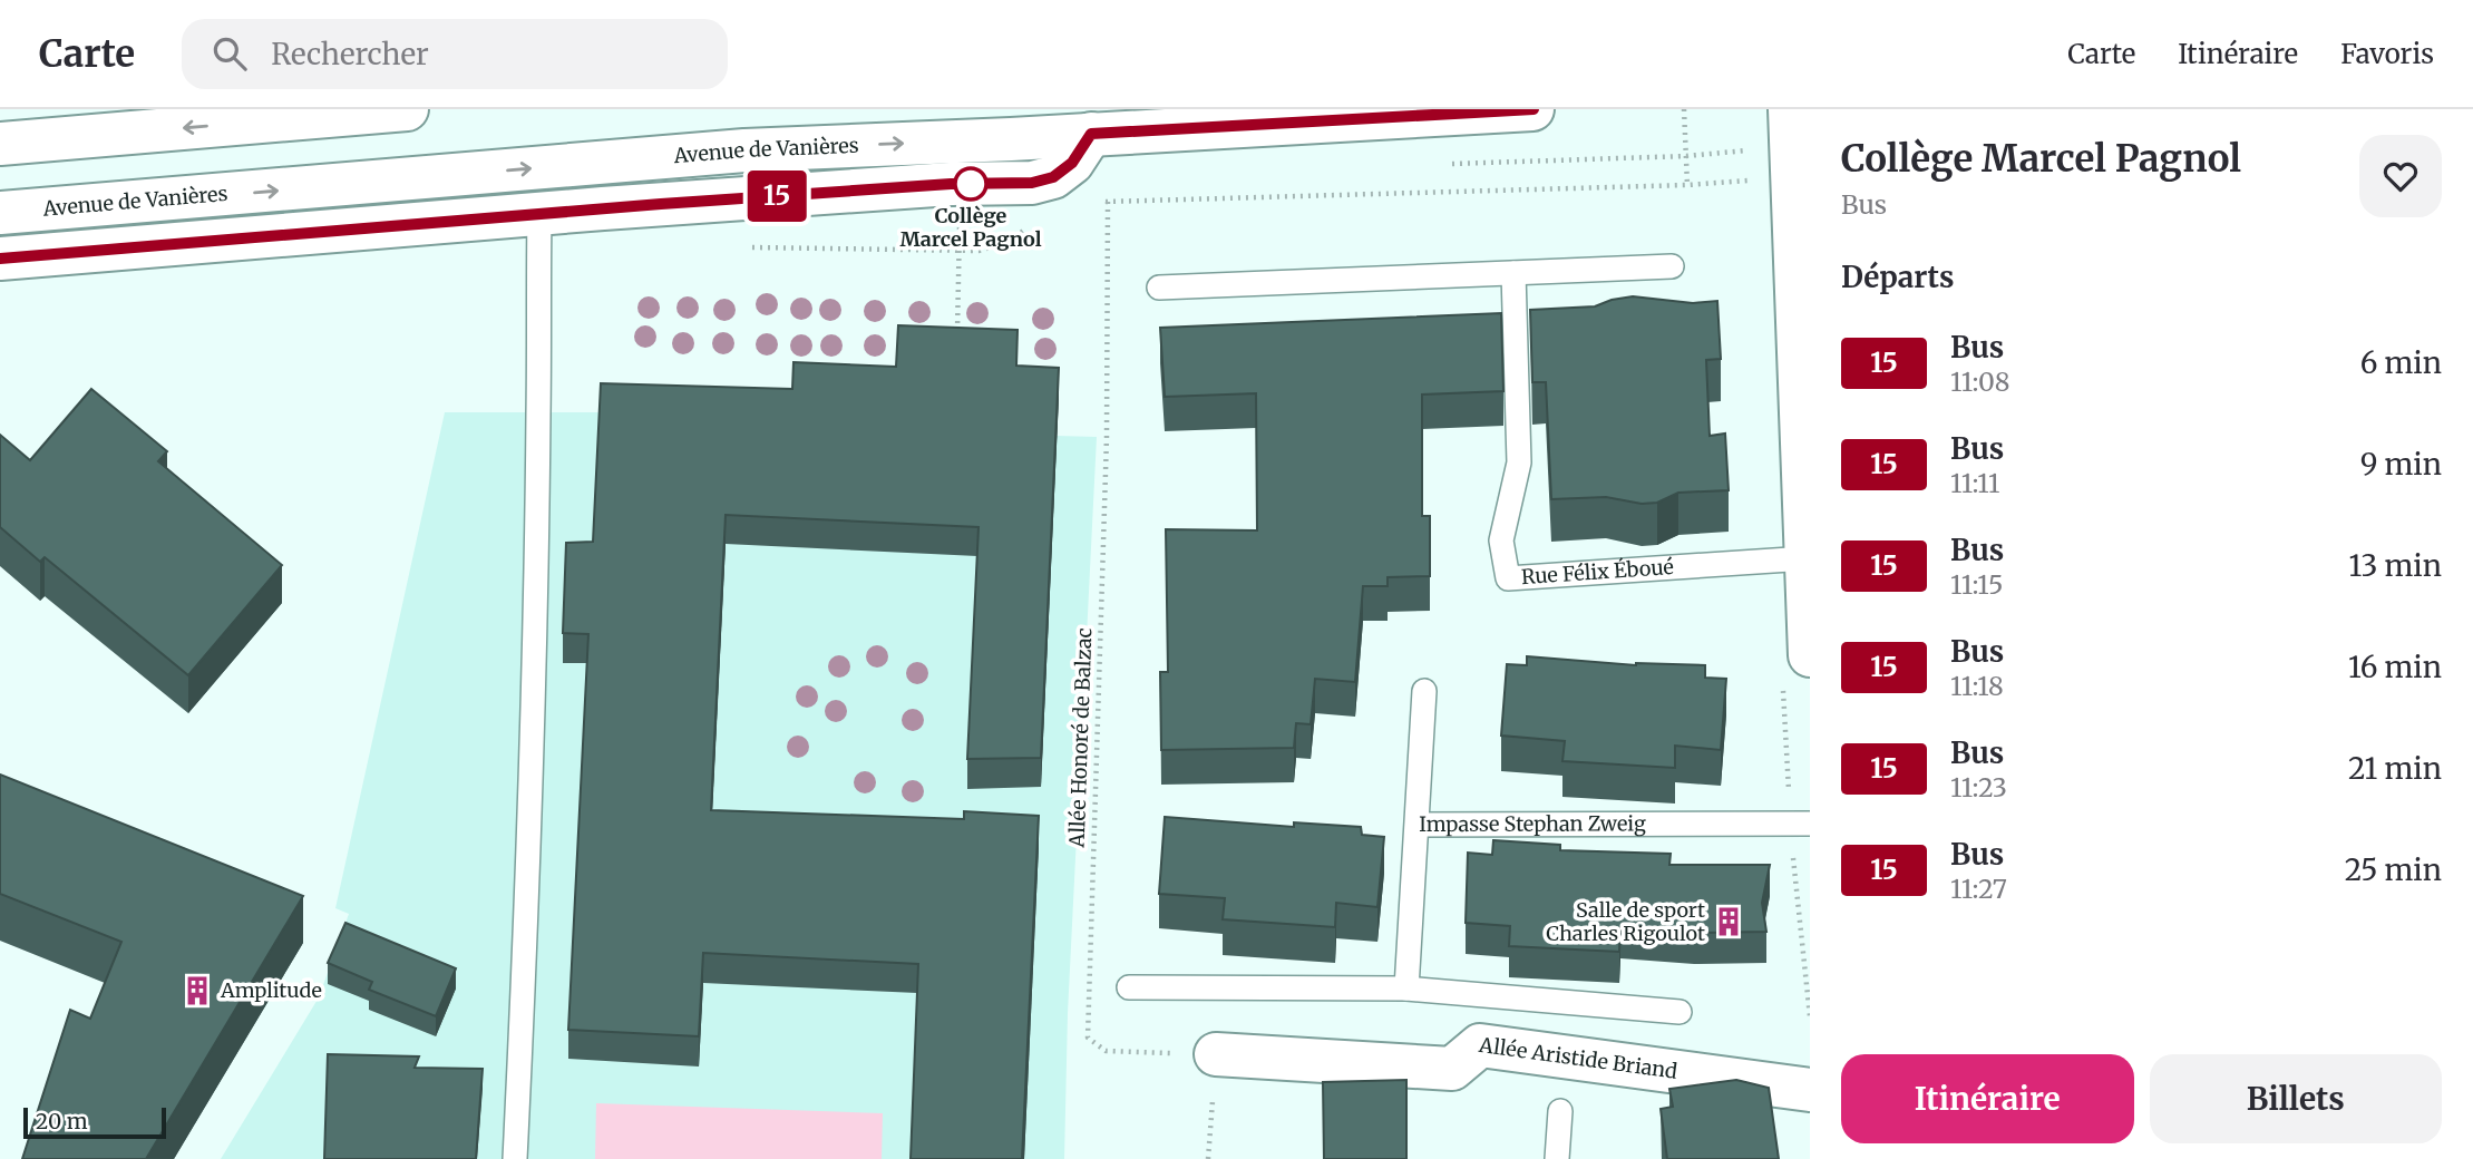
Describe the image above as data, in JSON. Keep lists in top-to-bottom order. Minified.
{"streets":{"street":["Avenue de Vanières","Allée Aristide Briand"],"lane":["Rue Félix Éboué","Impasse Stephan Zweig"],"path":["Allée Honoré de Balzac"]},"crossings":[["Allée Honoré de Balzac","Allée Aristide Briand"]],"places":{"other":["Collège Marcel Pagnol"],"building":["Salle de sport Charles Rigoulot","Amplitude"]},"lines":["bus line 15"],"scale_bar":"20 m","page":{"header":"Carte","search":"Rechercher","nav":["Carte","Itinéraire","Favoris"],"on_map":"15","heading":[["Collège Marcel Pagnol","Bus"],"Départs"],"list":[{"mark":"15","name":"Bus","note":"11:08","value":"6 min"},{"mark":"15","name":"Bus","note":"11:11","value":"9 min"},{"mark":"15","name":"Bus","note":"11:15","value":"13 min"},{"mark":"15","name":"Bus","note":"11:18","value":"16 min"},{"mark":"15","name":"Bus","note":"11:23","value":"21 min"},{"mark":"15","name":"Bus","note":"11:27","value":"25 min"}],"buttons":["Itinéraire","Billets"],"scale":"20 m"}}
